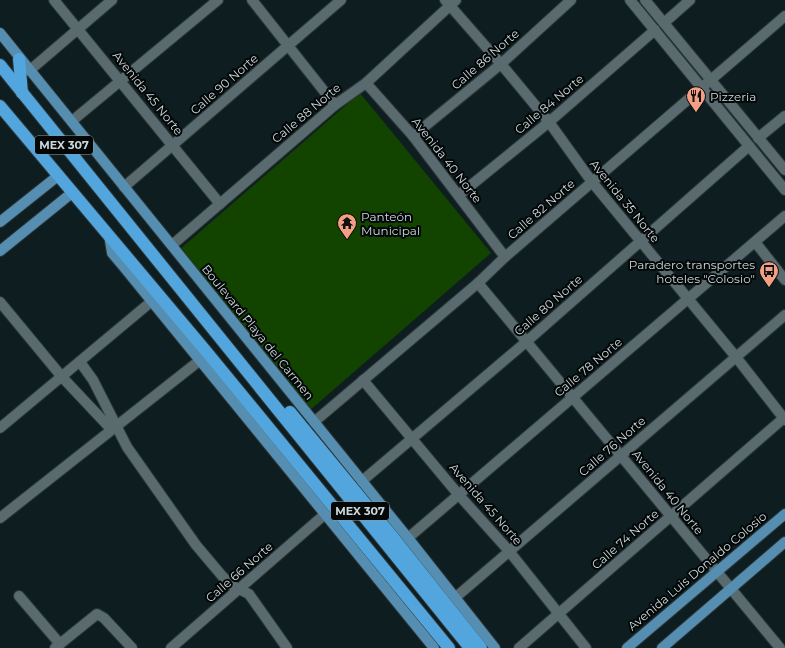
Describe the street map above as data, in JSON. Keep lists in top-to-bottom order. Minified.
{"streets":{"highway":["MEX 307"],"main road":["Boulevard Playa del Carmen","Avenida Luis Donaldo Colosio"],"street":["Calle 86 Norte","Calle 90 Norte","Avenida 45 Norte","Calle 84 Norte","Calle 88 Norte","Avenida 40 Norte","Avenida 35 Norte","Calle 82 Norte","Calle 80 Norte","Calle 78 Norte","Calle 76 Norte","Calle 74 Norte","Calle 66 Norte"]},"crossings":[["Calle 86 Norte","Avenida 40 Norte"],["Calle 86 Norte","Avenida 35 Norte"],["Calle 90 Norte","Avenida 45 Norte"],["Calle 90 Norte","Boulevard Playa del Carmen"],["Avenida 45 Norte","Calle 88 Norte"],["Avenida 45 Norte","Calle 82 Norte"],["Avenida 45 Norte","Calle 80 Norte"],["Avenida 45 Norte","Calle 78 Norte"],["Avenida 45 Norte","Calle 76 Norte"],["Avenida 45 Norte","Calle 74 Norte"],["Calle 84 Norte","Avenida 40 Norte"],["Calle 84 Norte","Avenida 35 Norte"],["Calle 88 Norte","Avenida 40 Norte"],["Calle 88 Norte","Avenida 35 Norte"],["Calle 88 Norte","Boulevard Playa del Carmen"],["Avenida 40 Norte","Calle 82 Norte"],["Avenida 40 Norte","Calle 80 Norte"],["Avenida 40 Norte","Calle 78 Norte"],["Avenida 40 Norte","Calle 76 Norte"],["Avenida 40 Norte","Calle 74 Norte"],["Avenida 40 Norte","Avenida Luis Donaldo Colosio"],["Avenida 35 Norte","Calle 82 Norte"],["Avenida 35 Norte","Calle 80 Norte"],["Avenida 35 Norte","Calle 78 Norte"],["Avenida 35 Norte","Calle 76 Norte"],["Avenida 35 Norte","Calle 74 Norte"],["Calle 82 Norte","Boulevard Playa del Carmen"],["Calle 80 Norte","Boulevard Playa del Carmen"],["Boulevard Playa del Carmen","Calle 78 Norte"],["Boulevard Playa del Carmen","Calle 76 Norte"]],"places":{"restaurant":["Pizzeria"],"temple":["Panteón Municipal"],"bus stop":["Paradero transportes hoteles \"Colosio\""]}}
